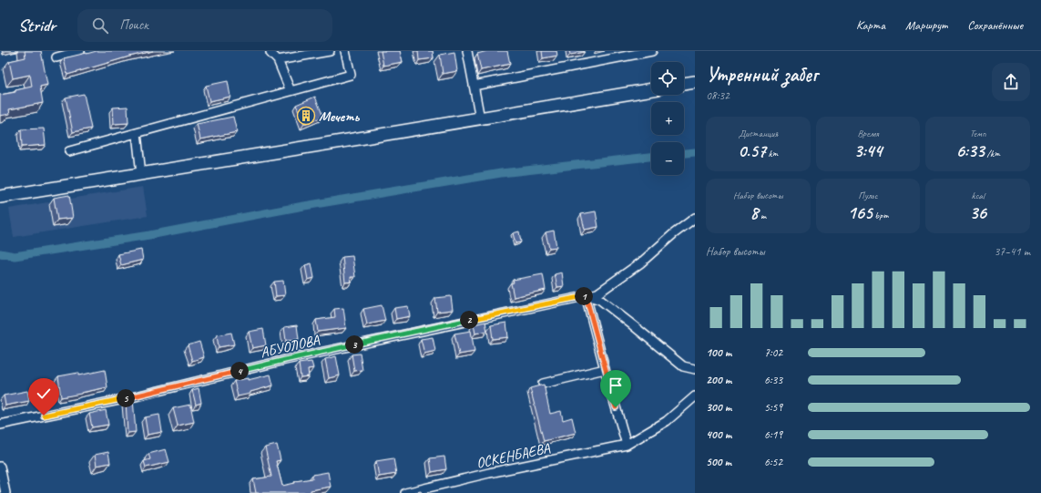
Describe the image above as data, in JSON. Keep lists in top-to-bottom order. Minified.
{"streets":{"street":["АБУОЛОВА","ОСКЕНБАЕВА"]},"places":{"building":["Мечеть"]},"page":{"header":"Stridr","search":"Поиск","nav":["Карта","Маршрут","Сохранённые"],"heading":["Утренний забег","08:32"],"map_buttons":["+","−"],"stats":[["Дистанция","0.57 km"],["Время","3:44"],["Темп","6:33 /km"],["Набор высоты","8 m"],["Пульс","165 bpm"],["kcal","36"]],"chart":["Набор высоты","37–41 m"],"pins":["1","2","3","4","5"],"list":[{"name":"100 m","note":"7:02"},{"name":"200 m","note":"6:33"},{"name":"300 m","note":"5:59"},{"name":"400 m","note":"6:19"},{"name":"500 m","note":"6:52"}]}}
